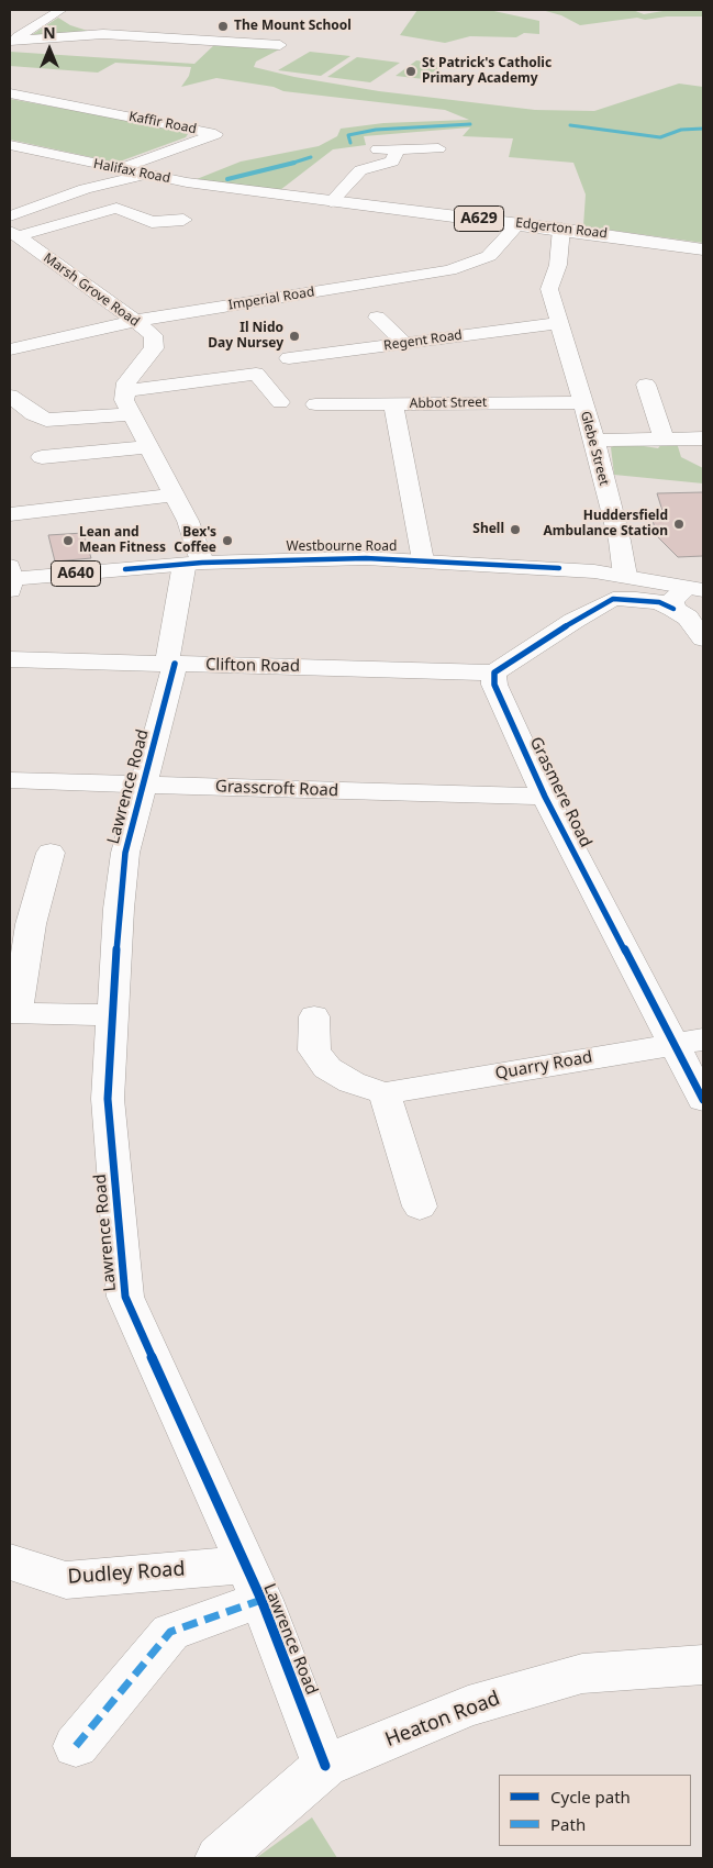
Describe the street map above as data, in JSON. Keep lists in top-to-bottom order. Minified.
{"streets":{"main road":["Kaffir Road","Halifax Road","A629","Edgerton Road","Marsh Grove Road","Imperial Road","Regent Road","Abbot Street","Glebe Street","Westbourne Road","A640","Clifton Road","Lawrence Road","Grasscroft Road","Grasmere Road","Quarry Road","Dudley Road","Heaton Road"]},"crossings":[["Kaffir Road","Halifax Road"],["Halifax Road","Edgerton Road"],["Edgerton Road","Imperial Road"],["Edgerton Road","Glebe Street"],["Marsh Grove Road","Imperial Road"],["Regent Road","Glebe Street"],["Abbot Street","Glebe Street"],["Glebe Street","Westbourne Road"],["Westbourne Road","Lawrence Road"],["Clifton Road","Lawrence Road"],["Clifton Road","Grasmere Road"],["Lawrence Road","Grasscroft Road"],["Lawrence Road","Dudley Road"],["Lawrence Road","Heaton Road"],["Grasscroft Road","Grasmere Road"],["Grasmere Road","Quarry Road"]],"places":["The Mount School","St Patrick's Catholic Primary Academy","Il Nido Day Nursey","Huddersfield Ambulance Station","Shell","Lean and Mean Fitness","Bex's Coffee"],"legend":["Cycle path","Path"],"north":"top"}
